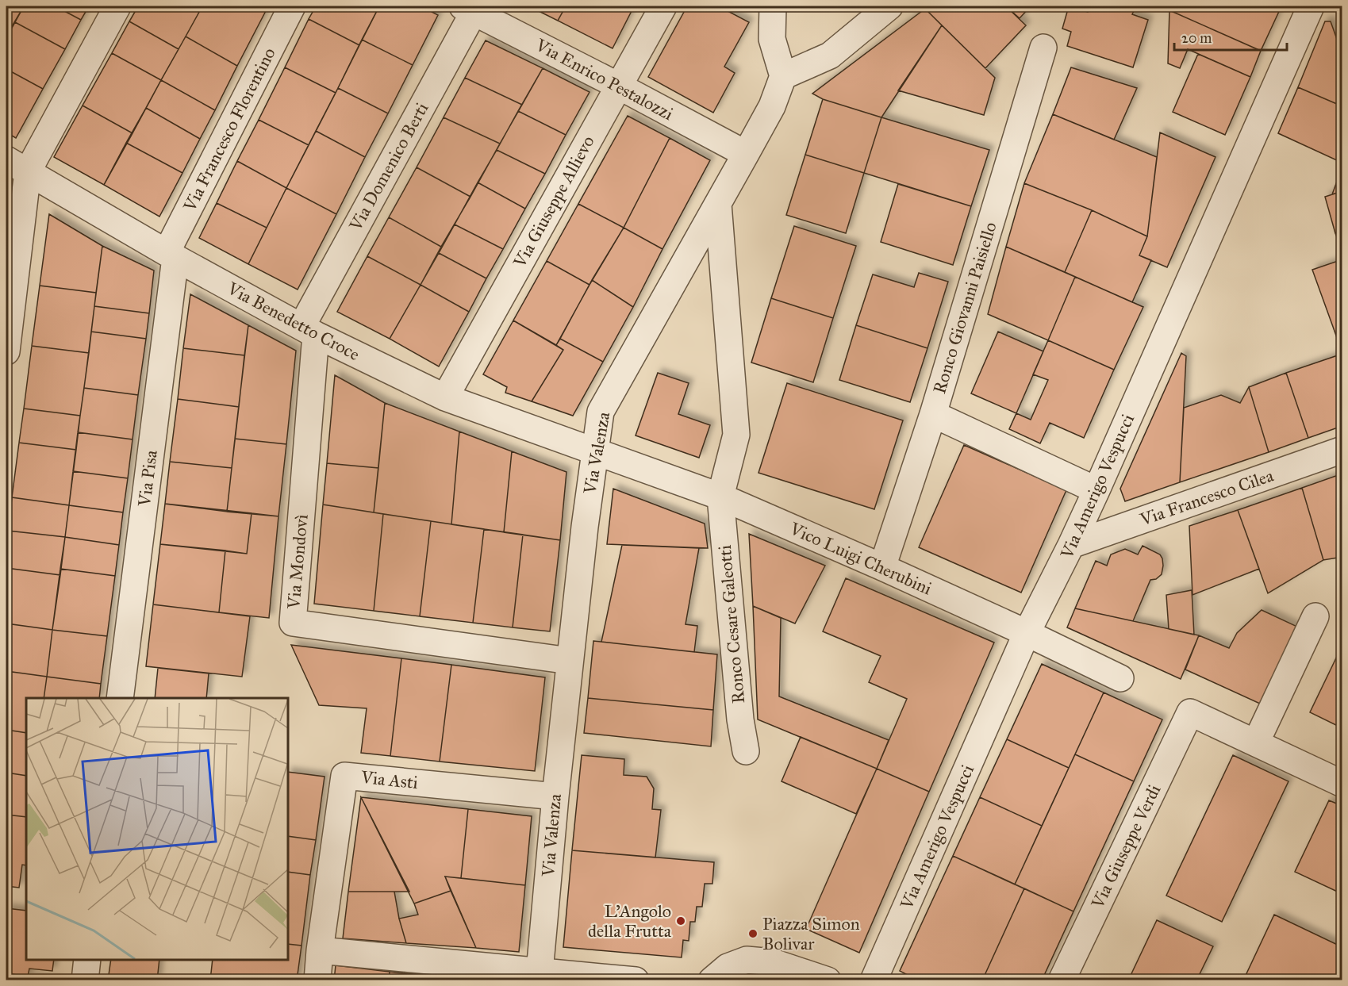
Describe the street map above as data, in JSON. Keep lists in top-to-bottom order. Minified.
{"streets":{"street":["Via Enrico Pestalozzi","Via Francesco Florentino","Via Domenico Berti","Via Giuseppe Allievo","Ronco Giovanni Paisiello","Via Benedetto Croce","Via Valenza","Via Pisa","Via Amerigo Vespucci","Via Francesco Cilea","Vico Luigi Cherubini","Via Mondovì","Ronco Cesare Galeotti","Via Asti","Via Giuseppe Verdi"]},"crossings":[["Via Enrico Pestalozzi","Via Domenico Berti"],["Via Enrico Pestalozzi","Via Giuseppe Allievo"],["Via Enrico Pestalozzi","Via Valenza"],["Via Francesco Florentino","Via Benedetto Croce"],["Via Francesco Florentino","Via Pisa"],["Via Domenico Berti","Via Benedetto Croce"],["Via Domenico Berti","Via Mondovì"],["Via Giuseppe Allievo","Via Benedetto Croce"],["Ronco Giovanni Paisiello","Vico Luigi Cherubini"],["Via Benedetto Croce","Via Valenza"],["Via Benedetto Croce","Via Pisa"],["Via Benedetto Croce","Vico Luigi Cherubini"],["Via Benedetto Croce","Via Mondovì"],["Via Valenza","Vico Luigi Cherubini"],["Via Valenza","Via Mondovì"],["Via Valenza","Ronco Cesare Galeotti"],["Via Valenza","Via Asti"],["Via Amerigo Vespucci","Via Francesco Cilea"],["Via Amerigo Vespucci","Vico Luigi Cherubini"],["Vico Luigi Cherubini","Ronco Cesare Galeotti"]],"places":["L'Angolo della Frutta","Piazza Simon Bolivar"],"scale_bar":"20 m"}
